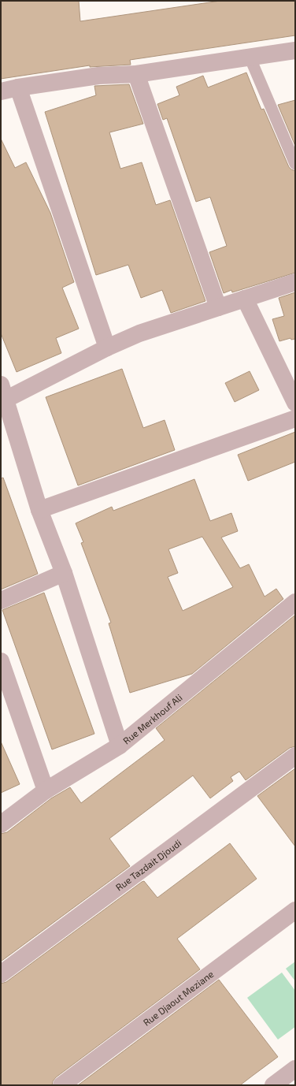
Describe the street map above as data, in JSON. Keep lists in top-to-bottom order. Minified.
{"streets":{"street":["Rue Merkhouf Ali","Rue Tazdait Djoudi","Rue Djaout Meziane"]}}
